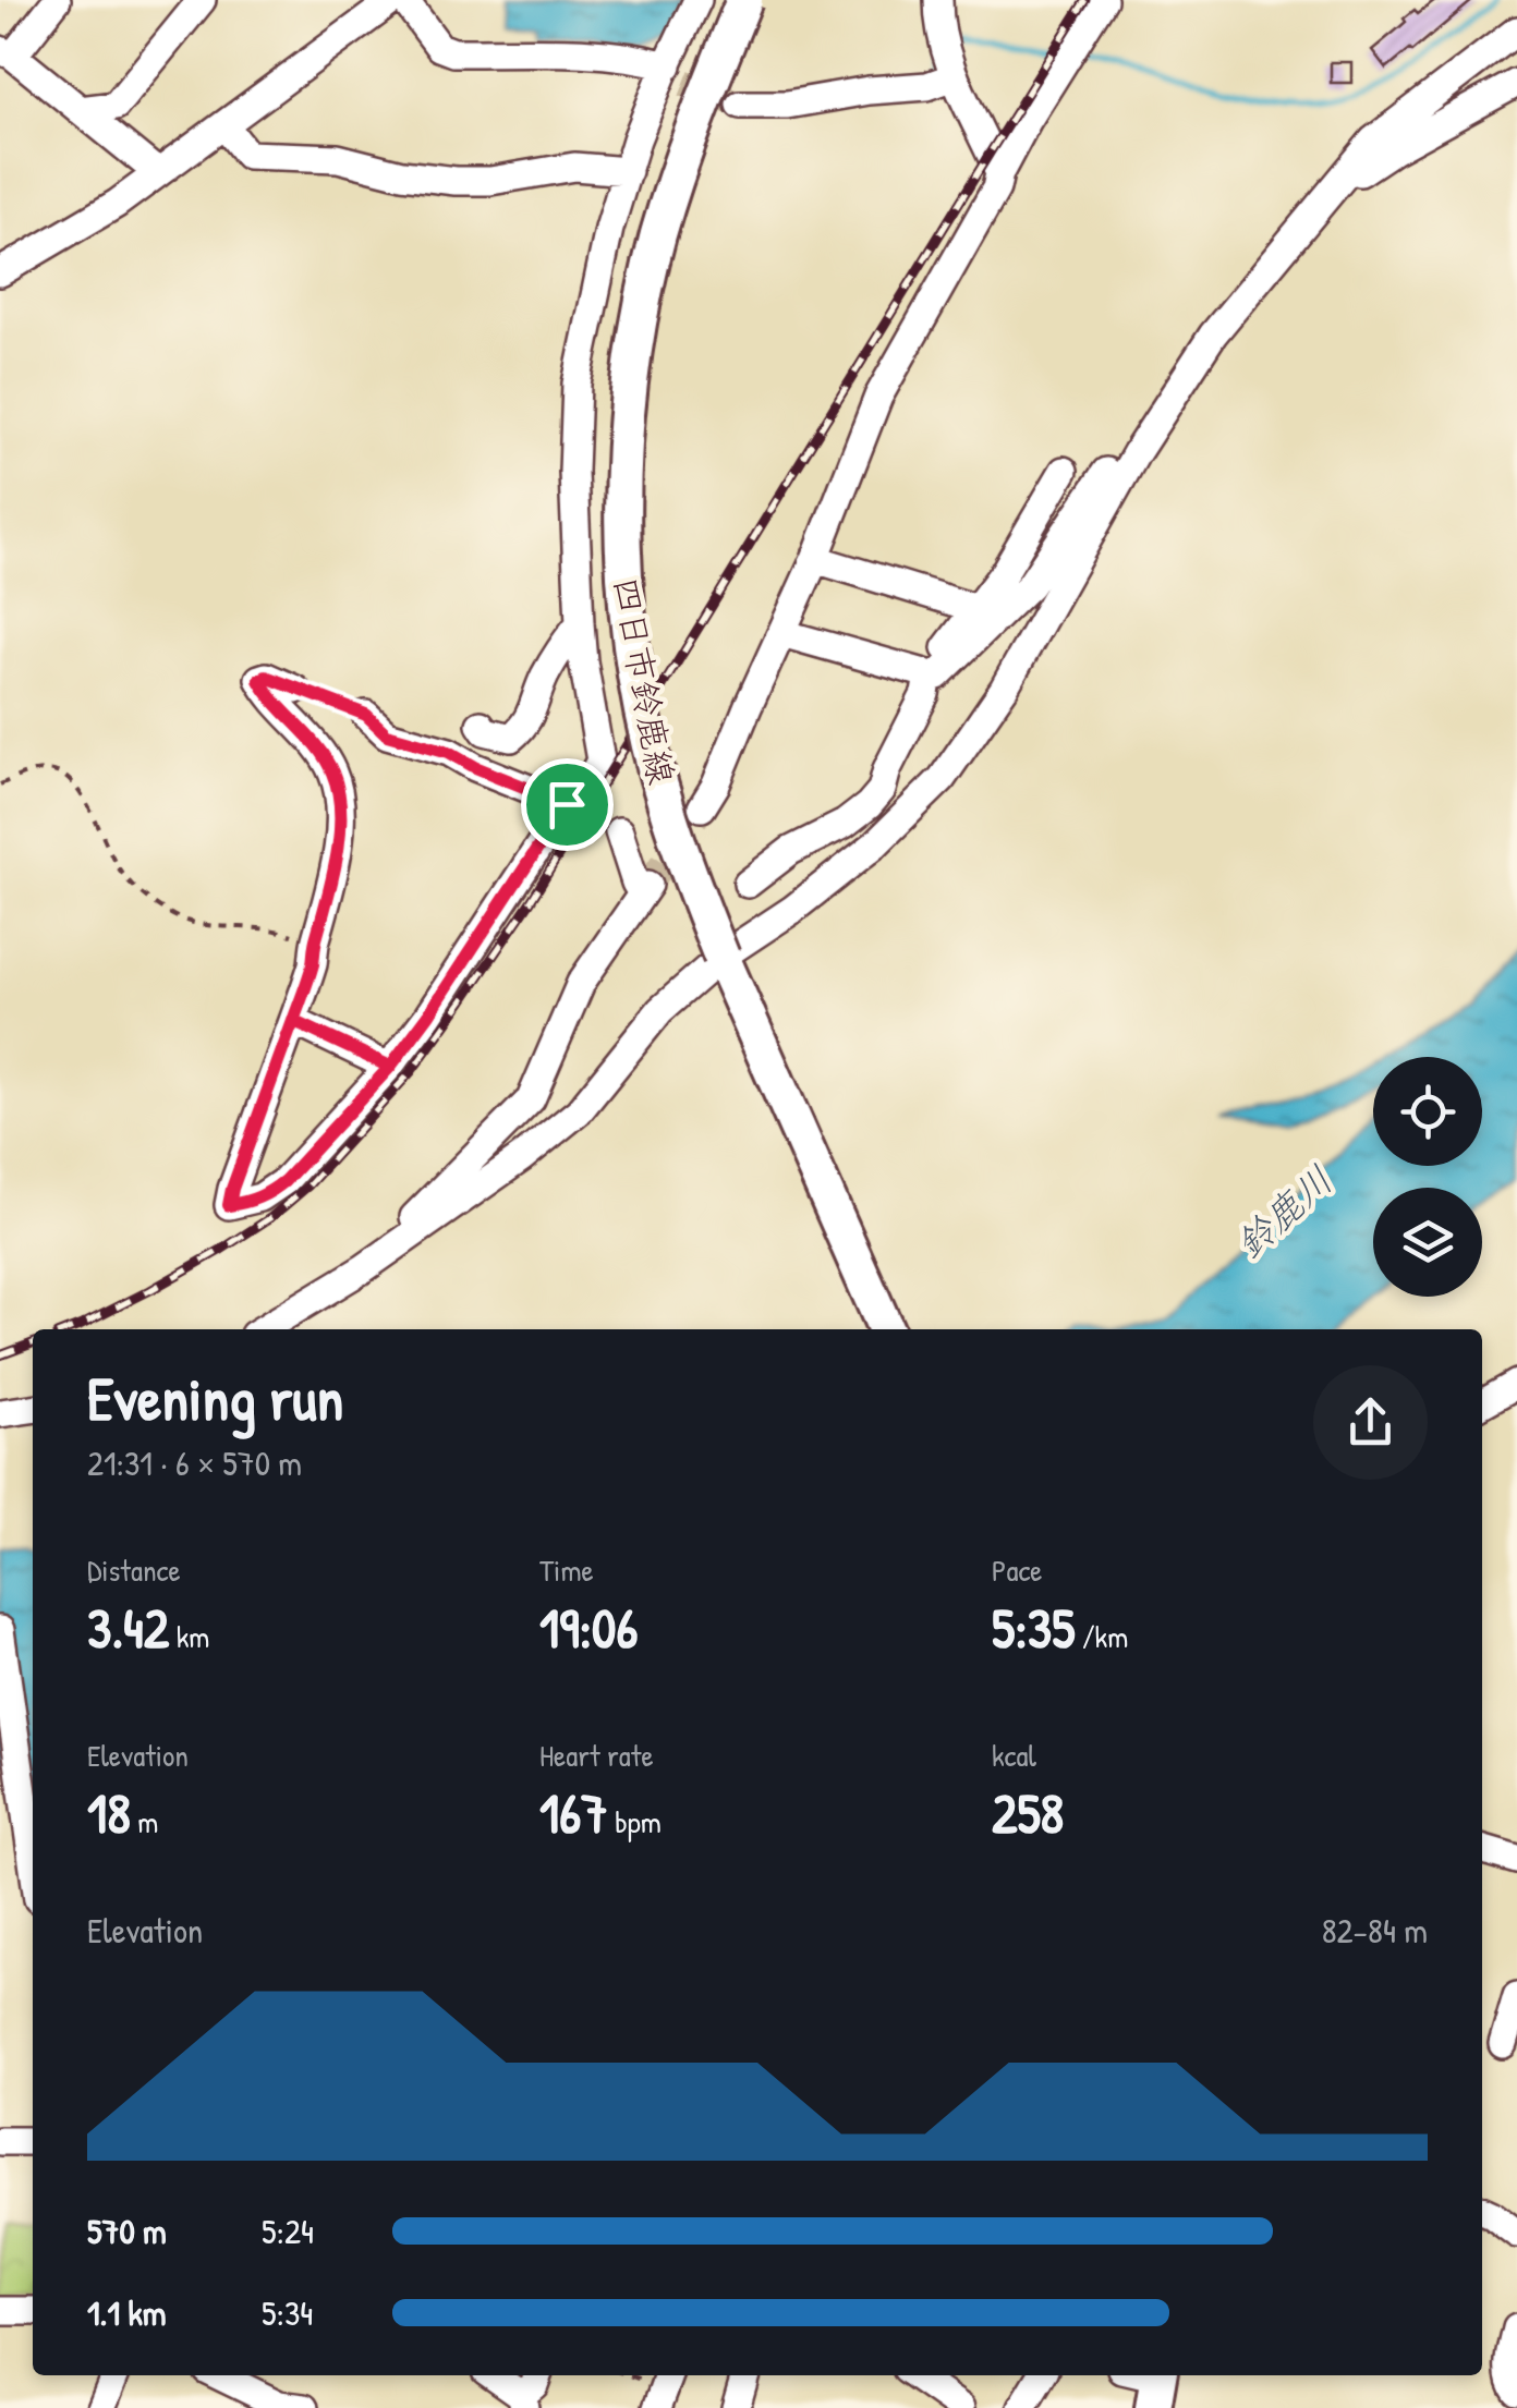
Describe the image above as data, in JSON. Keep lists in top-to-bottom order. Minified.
{"streets":{"main road":["四日市鈴鹿線"]},"water":["鈴鹿川"],"page":{"heading":["Evening run","21:31 · 6 × 570 m"],"stats":[["Distance","3.42 km"],["Time","19:06"],["Pace","5:35 /km"],["Elevation","18 m"],["Heart rate","167 bpm"],["kcal","258"]],"chart":["Elevation","82–84 m"],"list":[{"name":"570 m","note":"5:24"},{"name":"1.1 km","note":"5:34"}]}}
